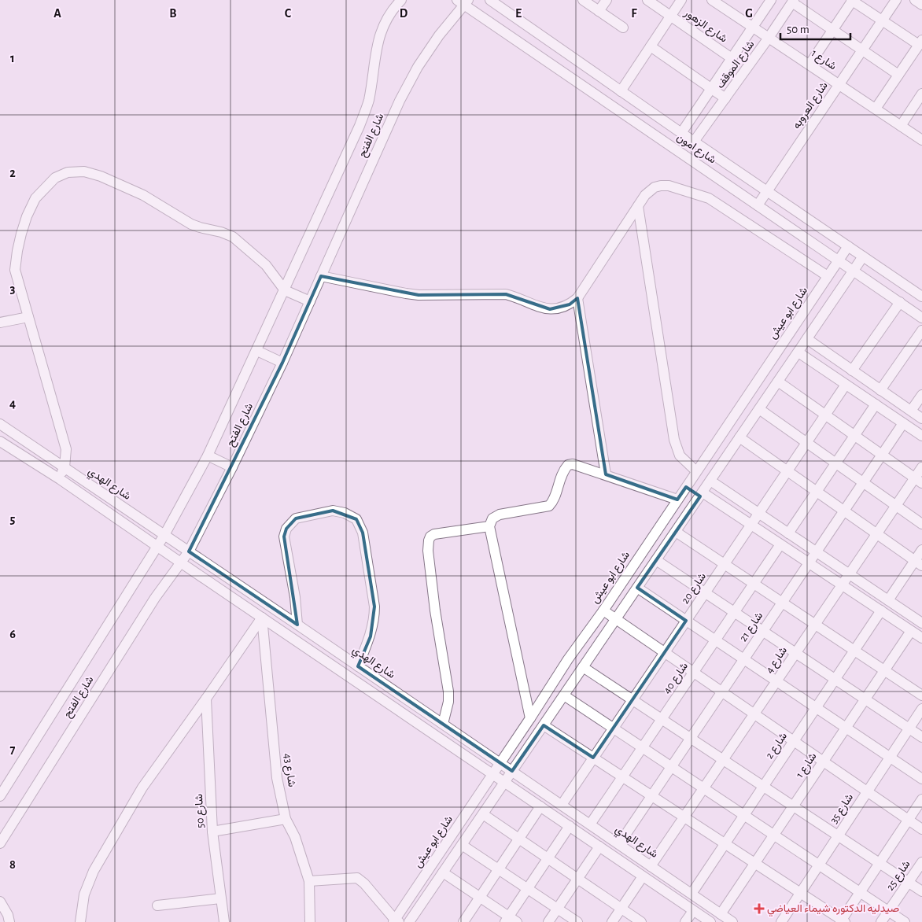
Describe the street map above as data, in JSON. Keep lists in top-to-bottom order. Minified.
{"streets":{"street":["شارع الزهور","شارع 1","شارع الموقف","شارع العروبه","شارع الفتح","شارع امون","شارع ابو عيش","شارع الهدي","شارع 20","شارع 21","شارع 4","شارع 40","شارع 2","شارع 43","شارع 35","شارع 50","شارع 25"]},"crossings":[["شارع الزهور","شارع الموقف"],["شارع 1","شارع الموقف"],["شارع 1","شارع العروبه"],["شارع 1","شارع الهدي"],["شارع الموقف","شارع امون"],["شارع العروبه","شارع امون"],["شارع الفتح","شارع امون"],["شارع الفتح","شارع الهدي"],["شارع امون","شارع ابو عيش"],["شارع ابو عيش","شارع الهدي"],["شارع الهدي","شارع 20"],["شارع الهدي","شارع 21"],["شارع الهدي","شارع 4"],["شارع الهدي","شارع 40"],["شارع الهدي","شارع 2"]],"places":{"health":["صيدليه الدكتوره شيماء العياضي"]},"scale_bar":"50 m","grid":{"columns":["A","B","C","D","E","F","G"],"rows":["1","2","3","4","5","6","7","8"]}}
